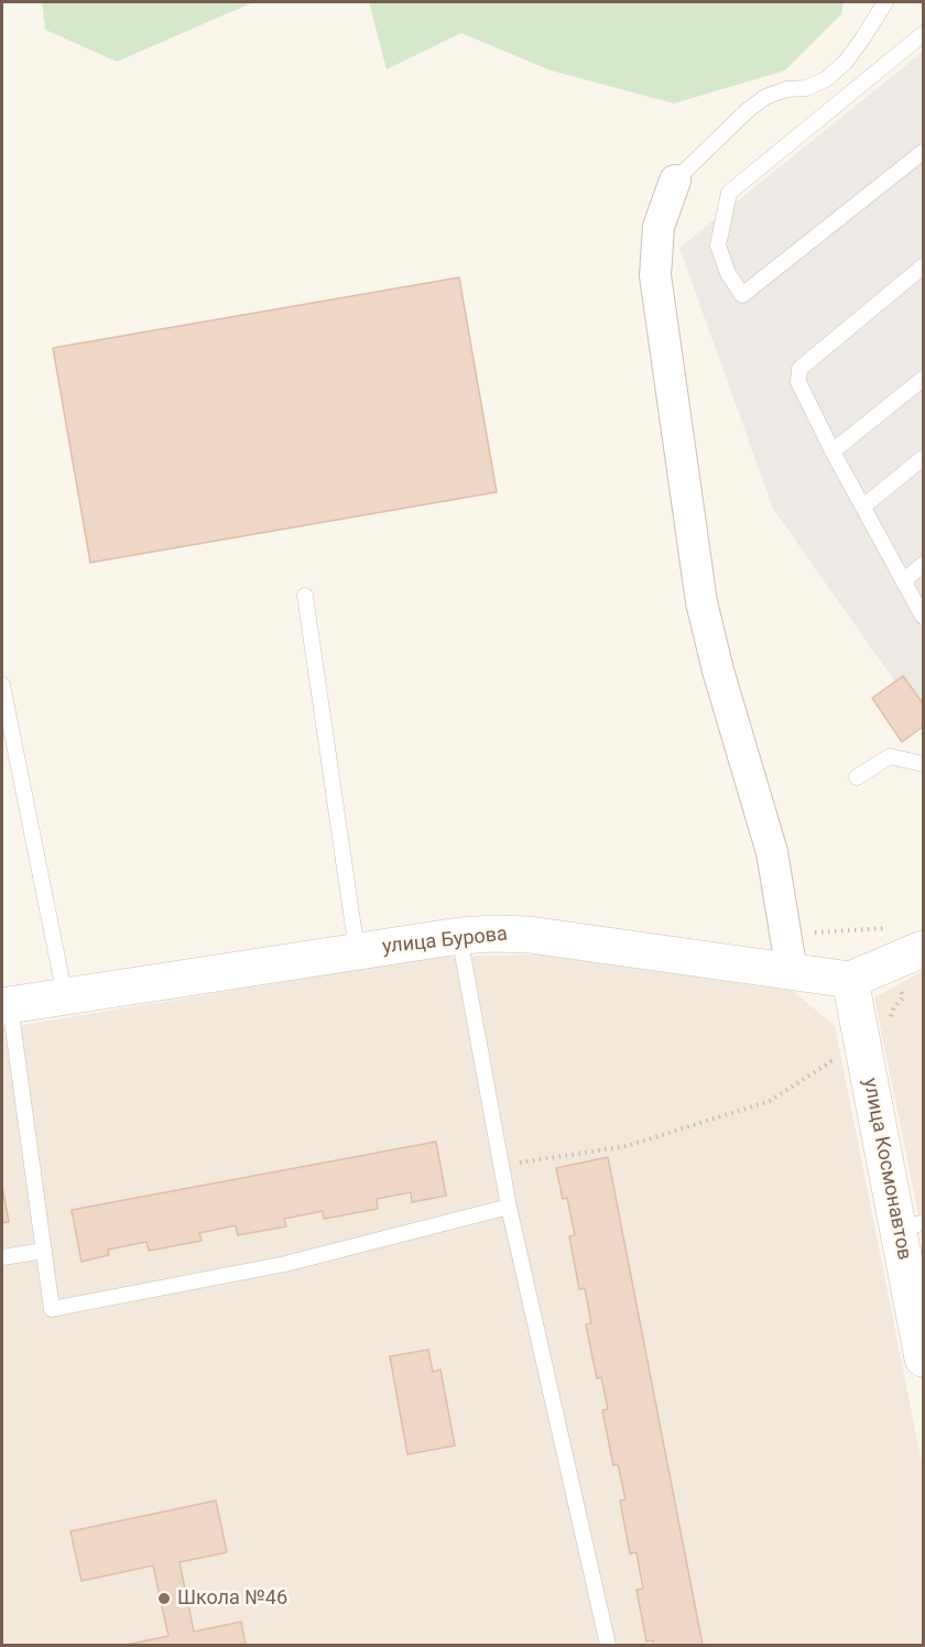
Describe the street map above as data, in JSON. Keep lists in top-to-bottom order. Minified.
{"streets":{"main road":["улица Бурова","улица Космонавтов"]},"crossings":[["улица Бурова","улица Космонавтов"]],"places":["Школа №46"]}
